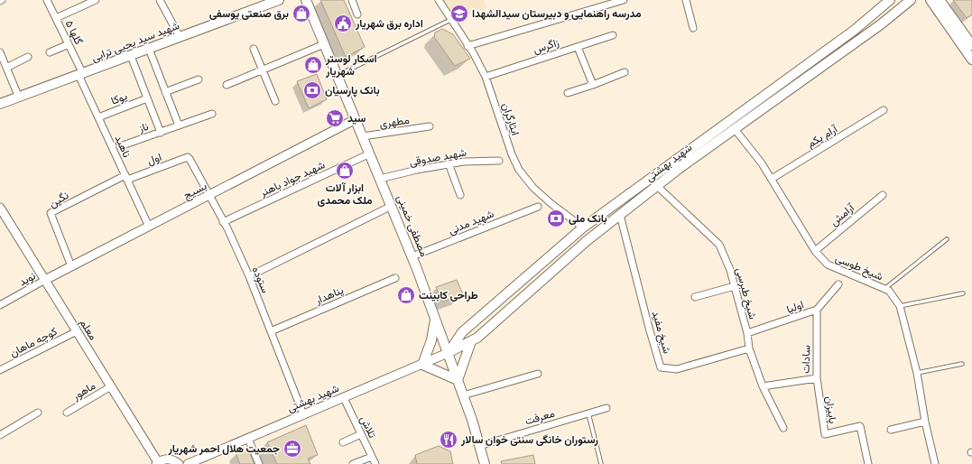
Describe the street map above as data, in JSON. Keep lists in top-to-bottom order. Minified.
{"streets":{"main road":["شهید سید یحیی ترابی","شهید بهشتی","مصطفی خمینی"],"street":["گلها ۵","زاگرس","یوکا","ایثارگران","مطهری","ناز","آرام یکم","ناهید","شهید صدوقی","اول","شهید جواد باهنر","بسیج","نگین","آرامش","شهید مدنی","شیخ طوسی","نوید","ستوده","شیخ طبرسی","پناهدار","اولیا","معلم","شیخ مفید","کوچه ماهان","سادات","ماهور","پاییزان","معرفت","تلاش"]},"crossings":[["گلها ۵","شهید سید یحیی ترابی"],["گلها ۵","ناهید"],["شهید سید یحیی ترابی","ناهید"],["زاگرس","ایثارگران"],["یوکا","ناهید"],["ایثارگران","شهید بهشتی"],["مطهری","مصطفی خمینی"],["آرام یکم","شیخ طوسی"],["ناهید","اول"],["ناهید","بسیج"],["ناهید","نگین"],["شهید صدوقی","مصطفی خمینی"],["اول","نگین"],["اول","ستوده"],["شهید بهشتی","مصطفی خمینی"],["شهید بهشتی","شیخ طوسی"],["شهید بهشتی","ستوده"],["شهید بهشتی","شیخ طبرسی"],["شهید بهشتی","شیخ مفید"],["شهید بهشتی","تلاش"],["شهید جواد باهنر","مصطفی خمینی"],["شهید جواد باهنر","ستوده"],["بسیج","نگین"],["بسیج","مصطفی خمینی"],["بسیج","نوید"],["بسیج","ستوده"],["بسیج","معلم"],["آرامش","شیخ طوسی"],["شهید مدنی","مصطفی خمینی"],["مصطفی خمینی","معرفت"],["نوید","معلم"],["ستوده","پناهدار"],["شیخ طبرسی","اولیا"],["شیخ طبرسی","شیخ مفید"],["شیخ طبرسی","سادات"],["اولیا","سادات"],["معلم","کوچه ماهان"],["معلم","ماهور"],["سادات","پاییزان"]],"places":{"shop":["برق صنعتی یوسفی","اسکار لوستر شهریار","ابزار آلات ملک محمدی","طراحی کابینت"],"school or university":["مدرسه راهنمایی و دبیرستان سیدالشهدا"],"public building":["اداره برق شهریار"],"bank":["بانک پارسیان","بانک ملی"],"supermarket":["سید"],"restaurant":["رستوران خانگی سنتی خوان سالار"],"office":["جمعیت هلال احمر شهریار"]}}
